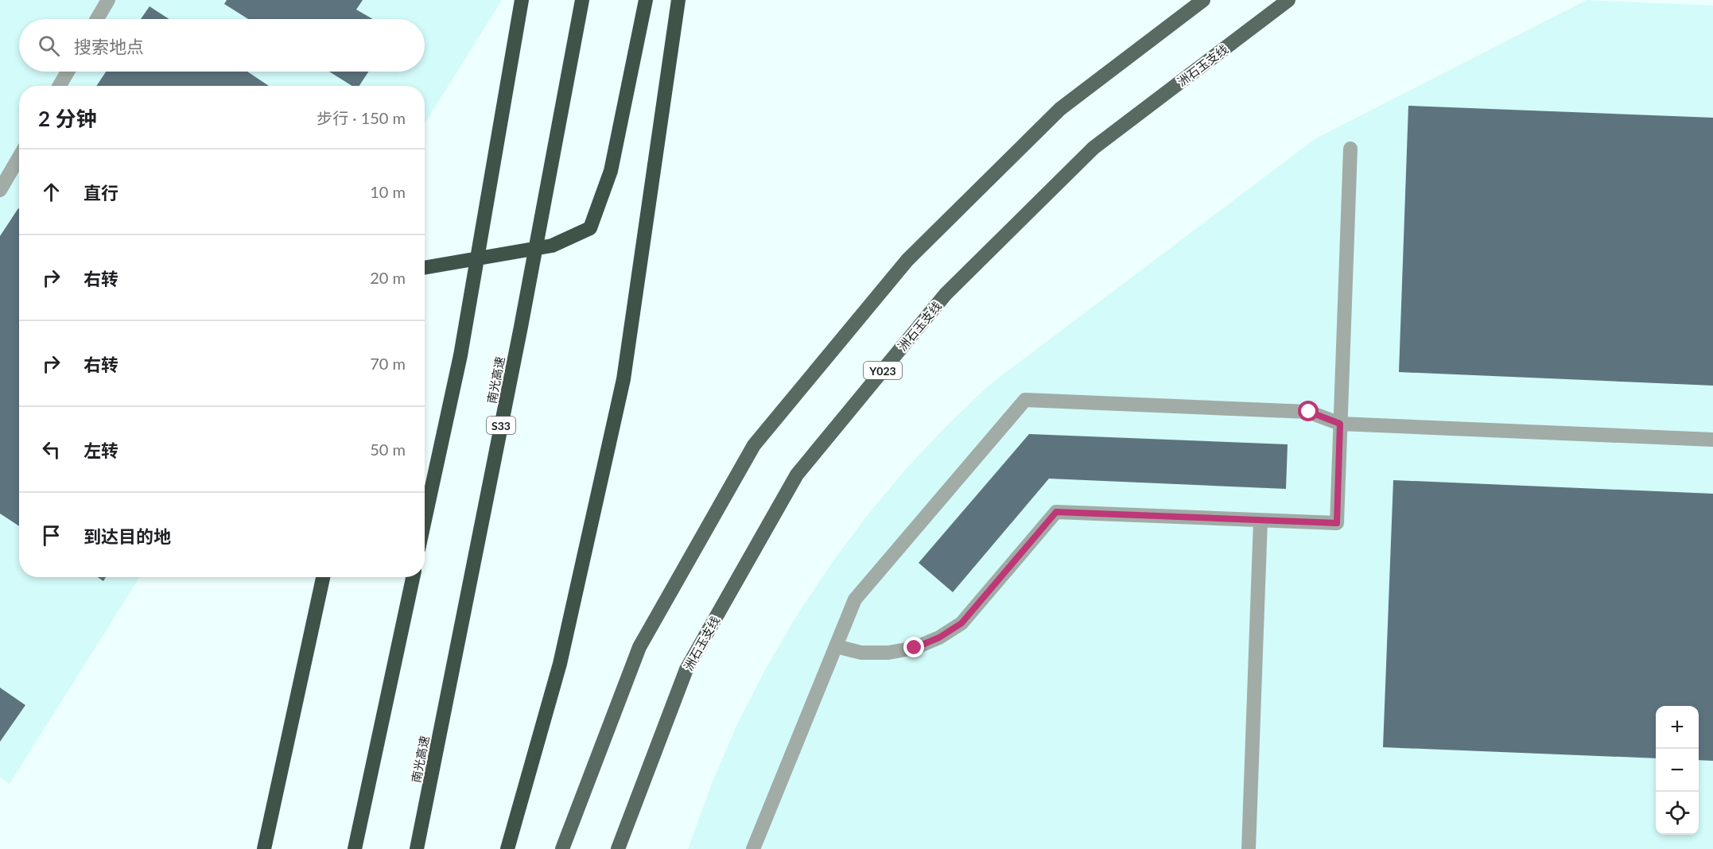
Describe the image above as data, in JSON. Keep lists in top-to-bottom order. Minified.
{"streets":{"highway":["南光高速","S33"],"main road":["洲石玉支线","Y023"]},"page":{"search":"搜索地点","heading":["2 分钟","步行 · 150 m"],"list":[["直行","10 m"],["右转","20 m"],["右转","70 m"],["左转","50 m"],"到达目的地"],"map_buttons":["+","−"]}}
